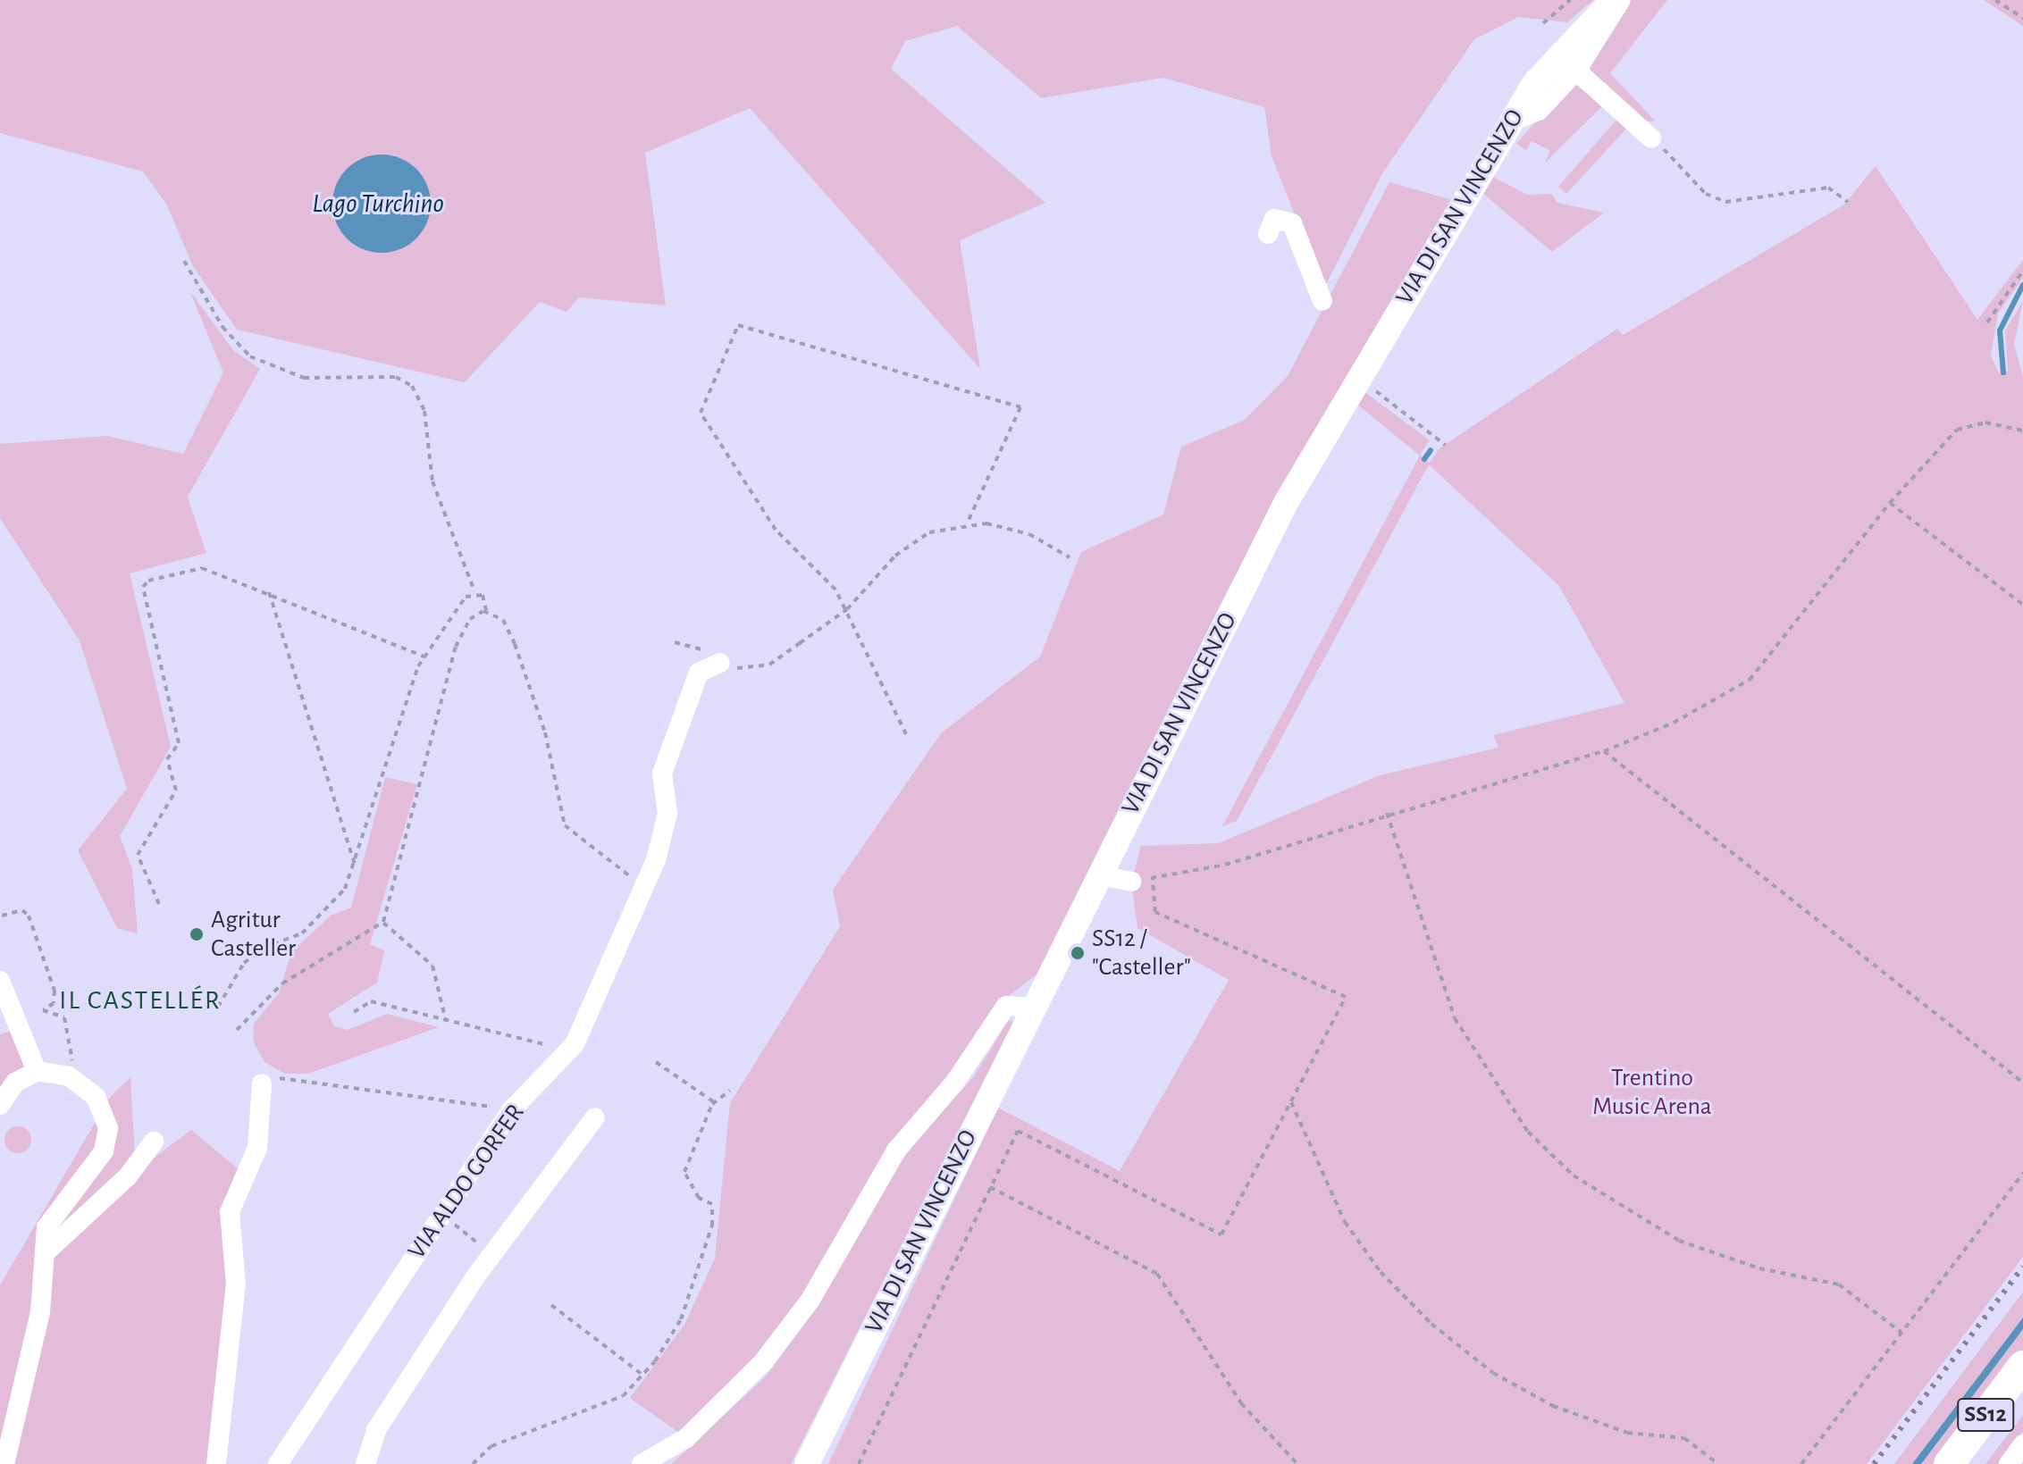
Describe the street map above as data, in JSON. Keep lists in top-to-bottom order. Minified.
{"streets":{"highway":["SS12"],"main road":["VIA DI SAN VINCENZO"],"street":["VIA ALDO GORFER"]},"districts":["IL CASTELLÉR"],"water":["Lago Turchino"],"parks":["Trentino Music Arena"],"places":["Agritur Casteller","SS12 / \"Casteller\""]}
